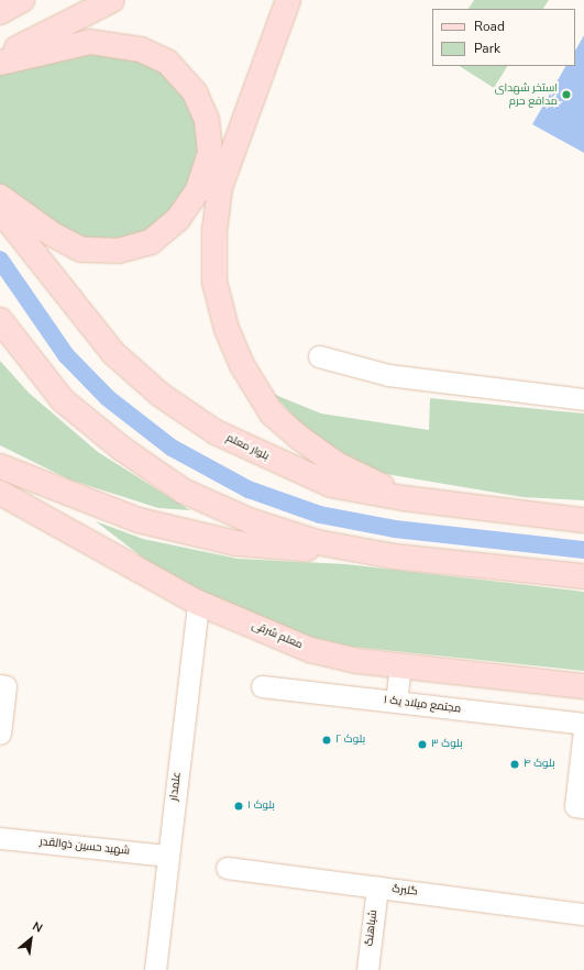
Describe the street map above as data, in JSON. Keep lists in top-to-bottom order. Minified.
{"streets":{"main road":["بلوار معلم","معلم شرقی"],"street":["مجتمع میلاد یک ۱","علمدار","شهید حسین ذوالقدر","گلبرگ","شباهنگ"]},"crossings":[["معلم شرقی","علمدار"],["علمدار","شهید حسین ذوالقدر"],["گلبرگ","شباهنگ"]],"places":["استخر شهدای مدافع حرم","بلوک ۲","بلوک ۳","بلوک ۴","بلوک ۱"],"legend":["Road","Park"],"north":"top right"}
